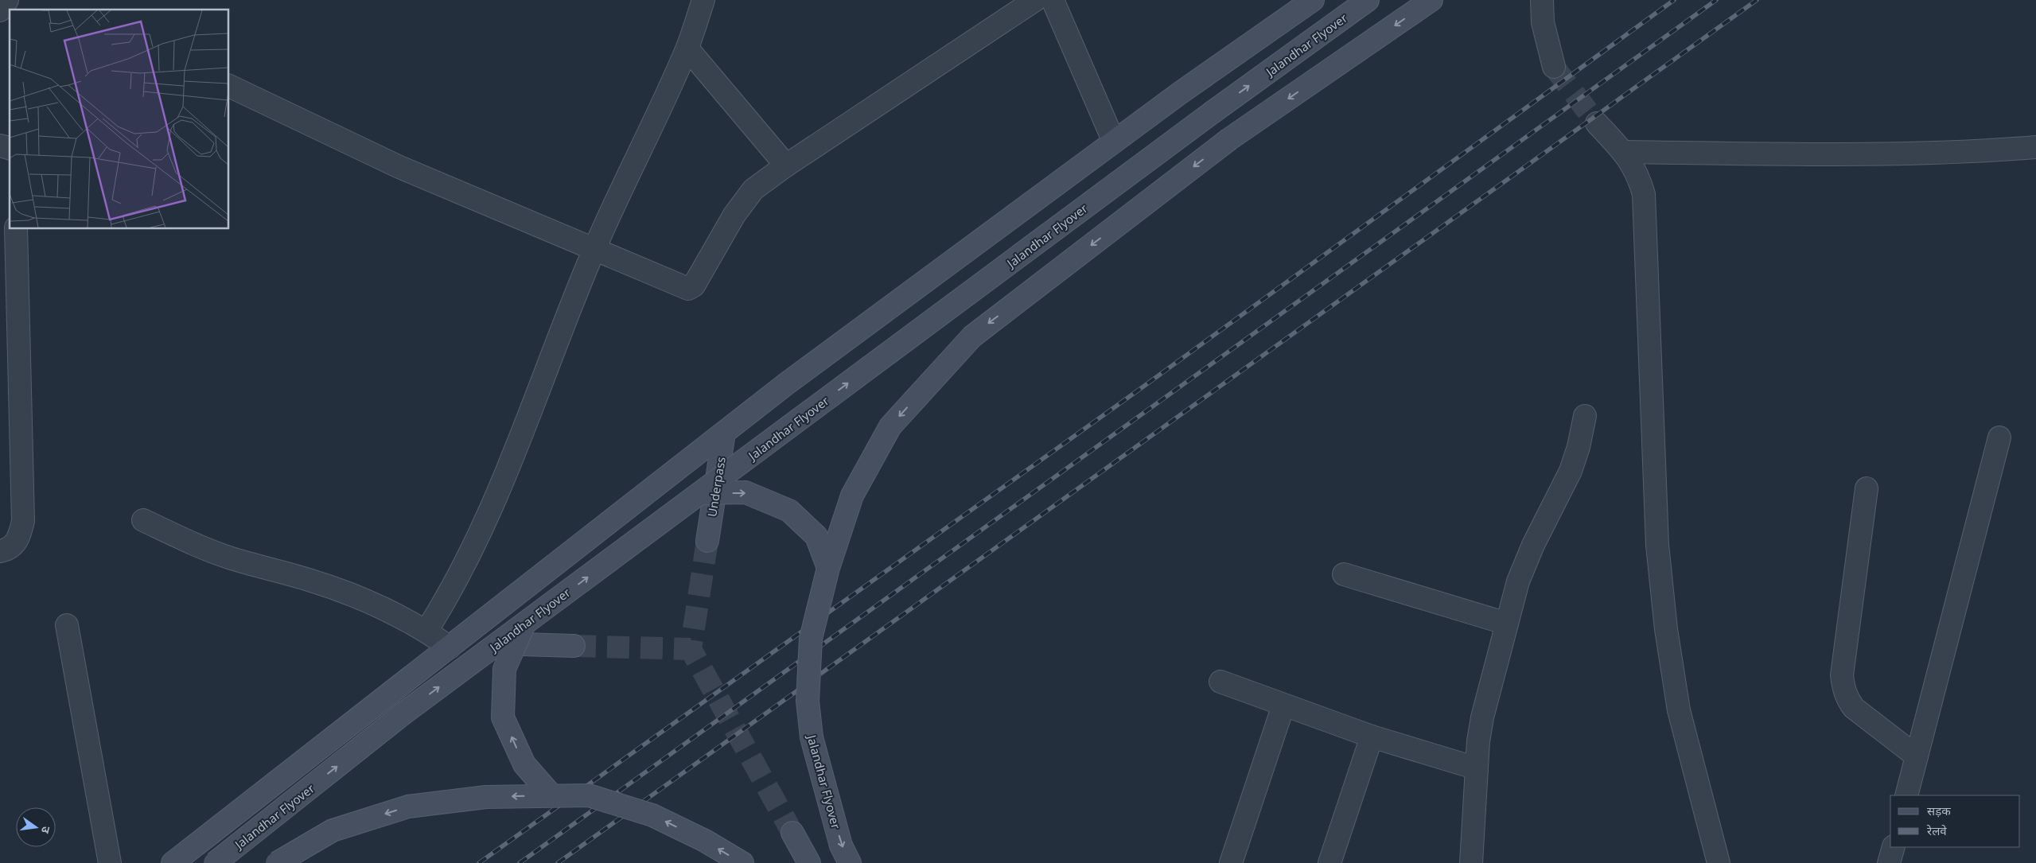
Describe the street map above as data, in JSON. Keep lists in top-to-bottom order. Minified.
{"streets":{"main road":["Jalandhar Flyover","Underpass"]},"legend":["सड़क","रेलवे"],"north":"right"}
